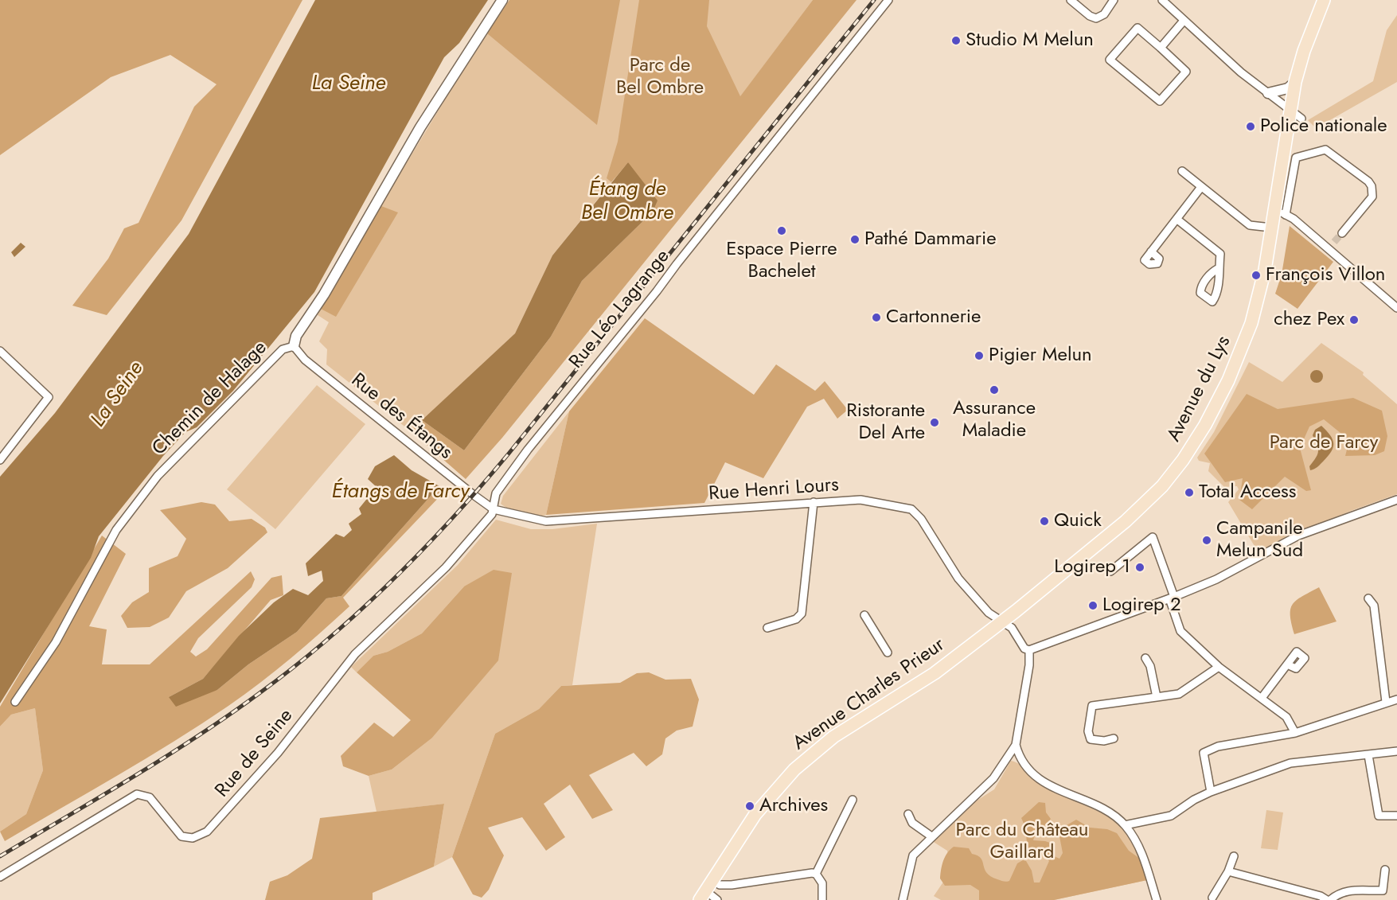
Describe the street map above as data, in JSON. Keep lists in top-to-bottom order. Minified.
{"streets":{"main road":["Avenue du Lys","Avenue Charles Prieur"],"street":["Rue Léo Lagrange","Chemin de Halage","Rue des Étangs","Rue Henri Lours","Rue de Seine"]},"crossings":[["Rue Léo Lagrange","Rue des Étangs"],["Rue Léo Lagrange","Rue Henri Lours"],["Rue Léo Lagrange","Rue de Seine"],["Avenue du Lys","Rue Henri Lours"],["Avenue du Lys","Avenue Charles Prieur"],["Chemin de Halage","Rue des Étangs"],["Rue des Étangs","Rue Henri Lours"],["Rue des Étangs","Rue de Seine"],["Rue Henri Lours","Avenue Charles Prieur"],["Rue Henri Lours","Rue de Seine"]],"water":["La Seine","Étang de Bel Ombre","Étangs de Farcy"],"parks":["Parc de Bel Ombre","Parc de Farcy","Parc du Château Gaillard"],"places":["Studio M Melun","Police nationale","Espace Pierre Bachelet","Pathé Dammarie","François Villon","Cartonnerie","chez Pex","Pigier Melun","Assurance Maladie","Ristorante Del Arte","Total Access","Quick","Campanile Melun Sud","Logirep 1","Logirep 2","Archives"]}
